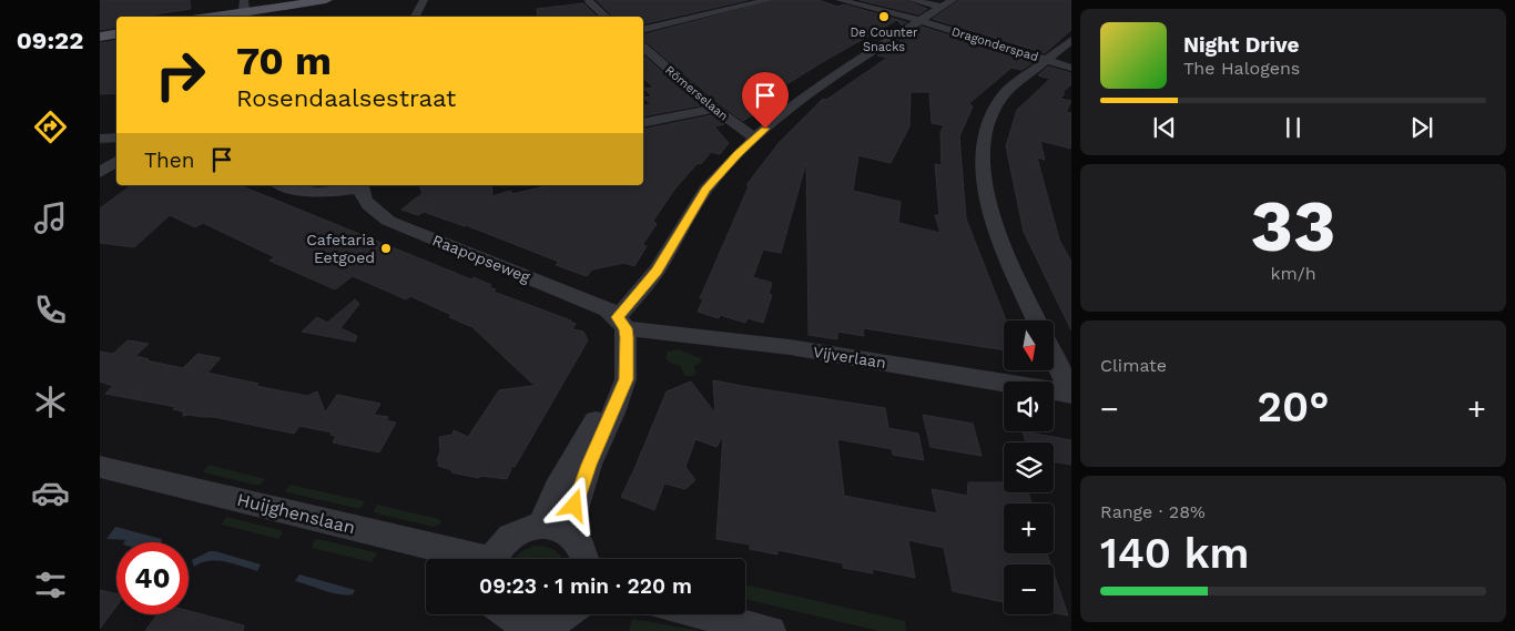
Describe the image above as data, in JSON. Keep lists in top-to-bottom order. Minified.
{"streets":{"street":["Dragonderspad","Römerselaan","Raapopseweg","Vijverlaan","Huijghenslaan"]},"crossings":[["Raapopseweg","Vijverlaan"]],"places":["De Counter Snacks","Cafetaria Eetgoed"],"north":"bottom","page":{"tabs":"09:22","turn":["70 m","Rosendaalsestraat"],"song":["Night Drive","The Halogens"],"then":"Then","tile":[["33","km/h"],"Climate",["Range · 28%","140 km"]],"map_buttons":["+","−"],"heat":["−","20°","+"],"limit":"40","trip":"09:23 · 1 min · 220 m"}}
